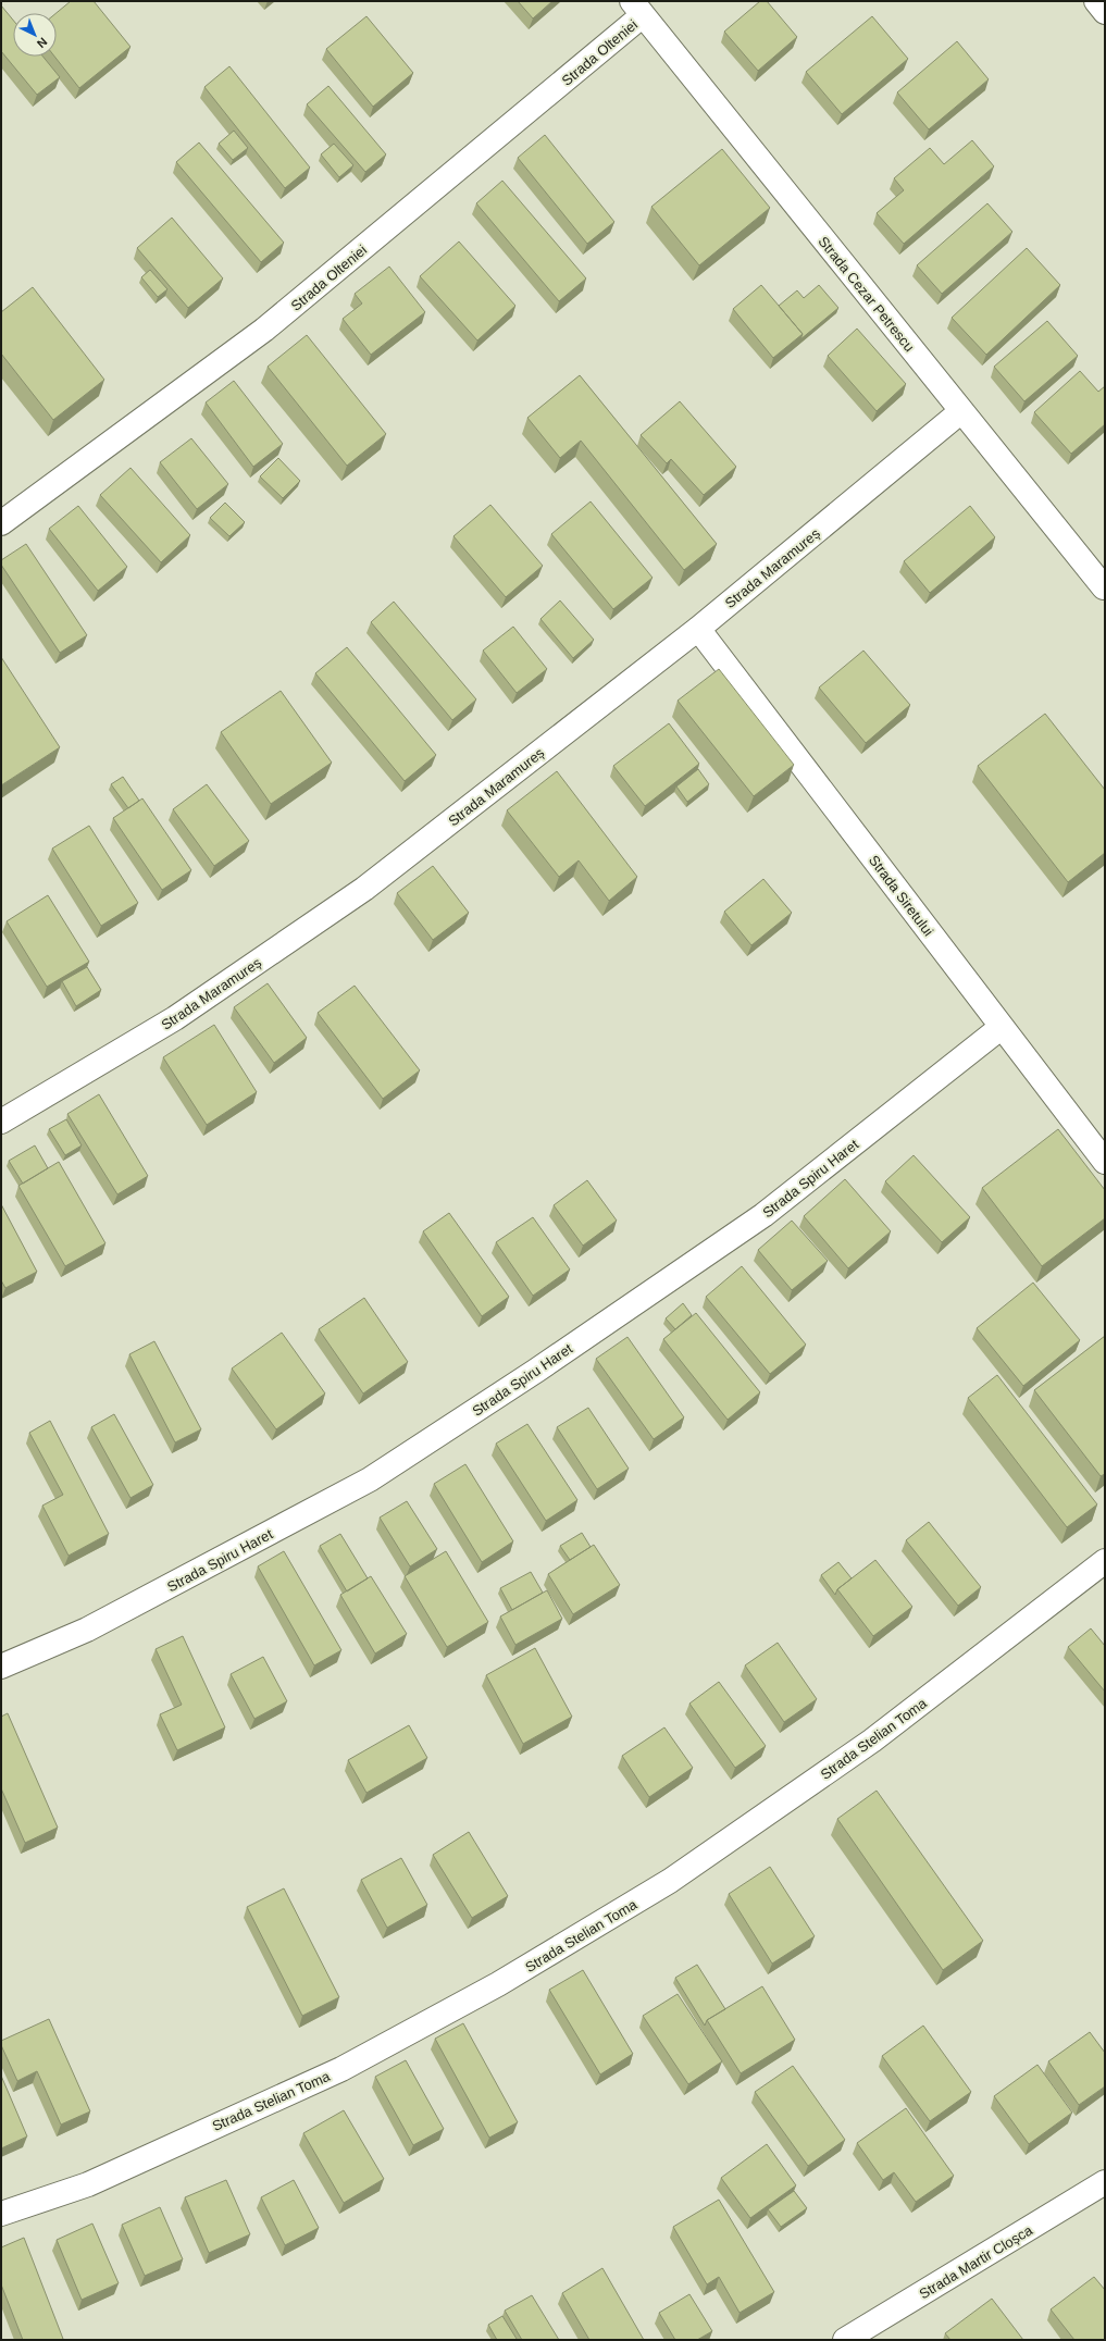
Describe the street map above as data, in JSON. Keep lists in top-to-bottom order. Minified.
{"streets":{"street":["Strada Olteniei","Strada Cezar Petrescu","Strada Maramureș","Strada Siretului","Strada Spiru Haret","Strada Stelian Toma","Strada Martir Cloșca"]},"crossings":[["Strada Olteniei","Strada Cezar Petrescu"],["Strada Cezar Petrescu","Strada Maramureș"],["Strada Maramureș","Strada Siretului"],["Strada Siretului","Strada Spiru Haret"]],"north":"bottom right"}
